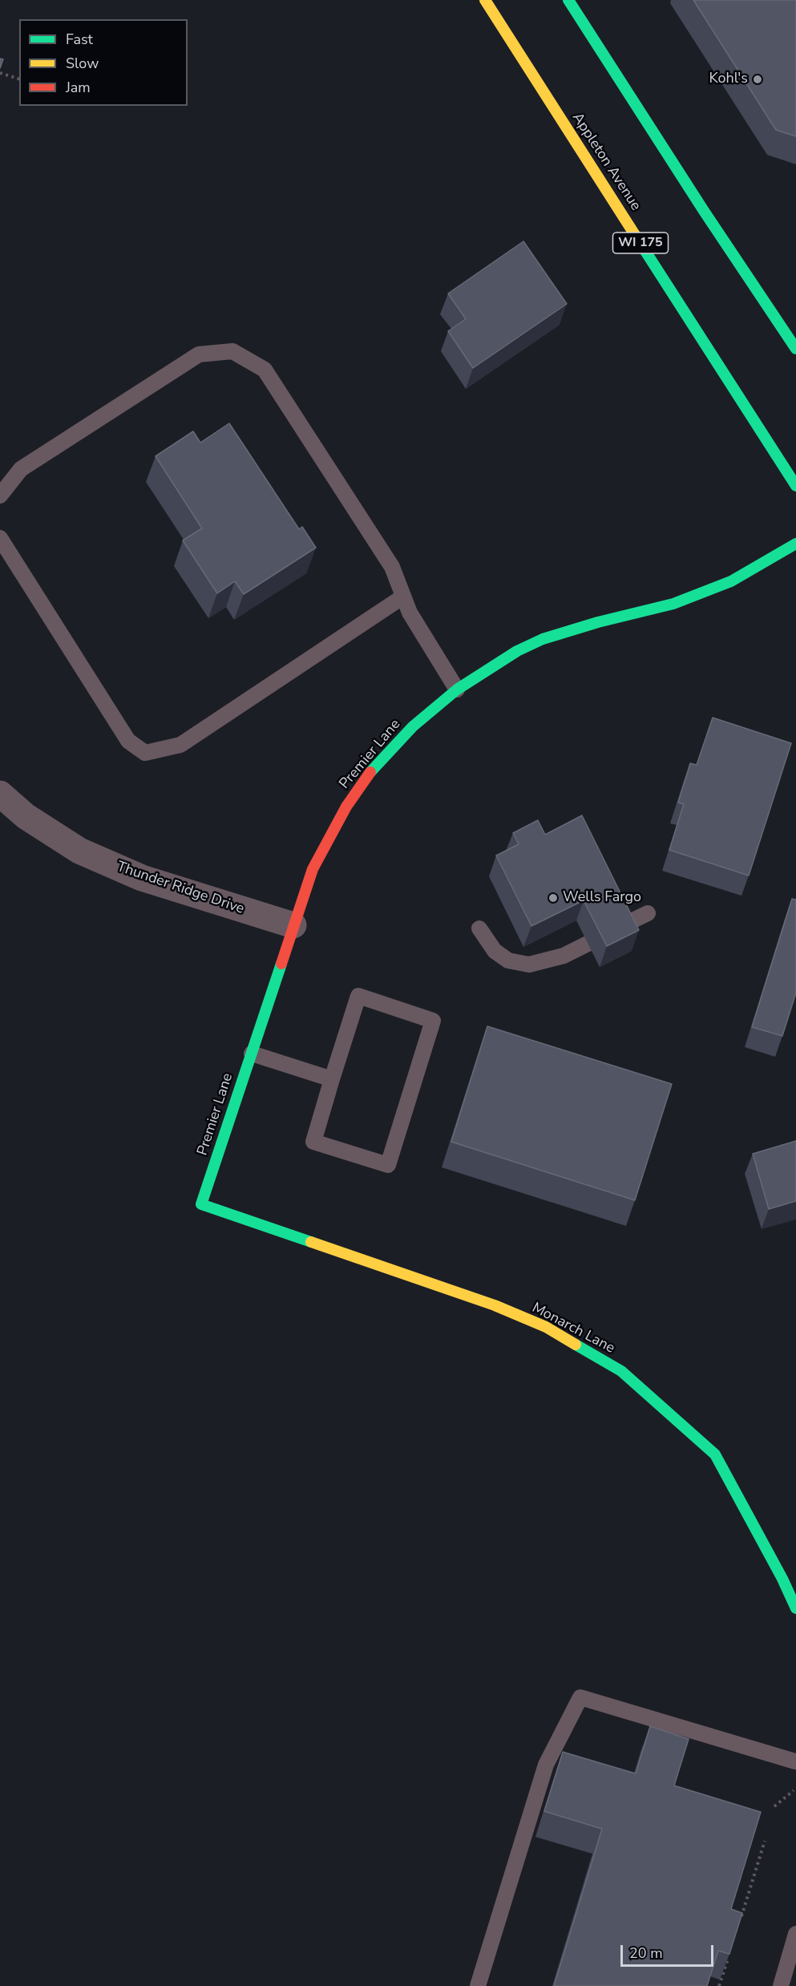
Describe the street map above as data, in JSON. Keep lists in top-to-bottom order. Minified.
{"streets":{"street":["Appleton Avenue","WI 175","Premier Lane","Thunder Ridge Drive","Monarch Lane"]},"crossings":[["Premier Lane","Thunder Ridge Drive"],["Premier Lane","Monarch Lane"]],"places":["Kohl's","Wells Fargo"],"legend":["Fast","Slow","Jam"],"scale_bar":"20 m"}
